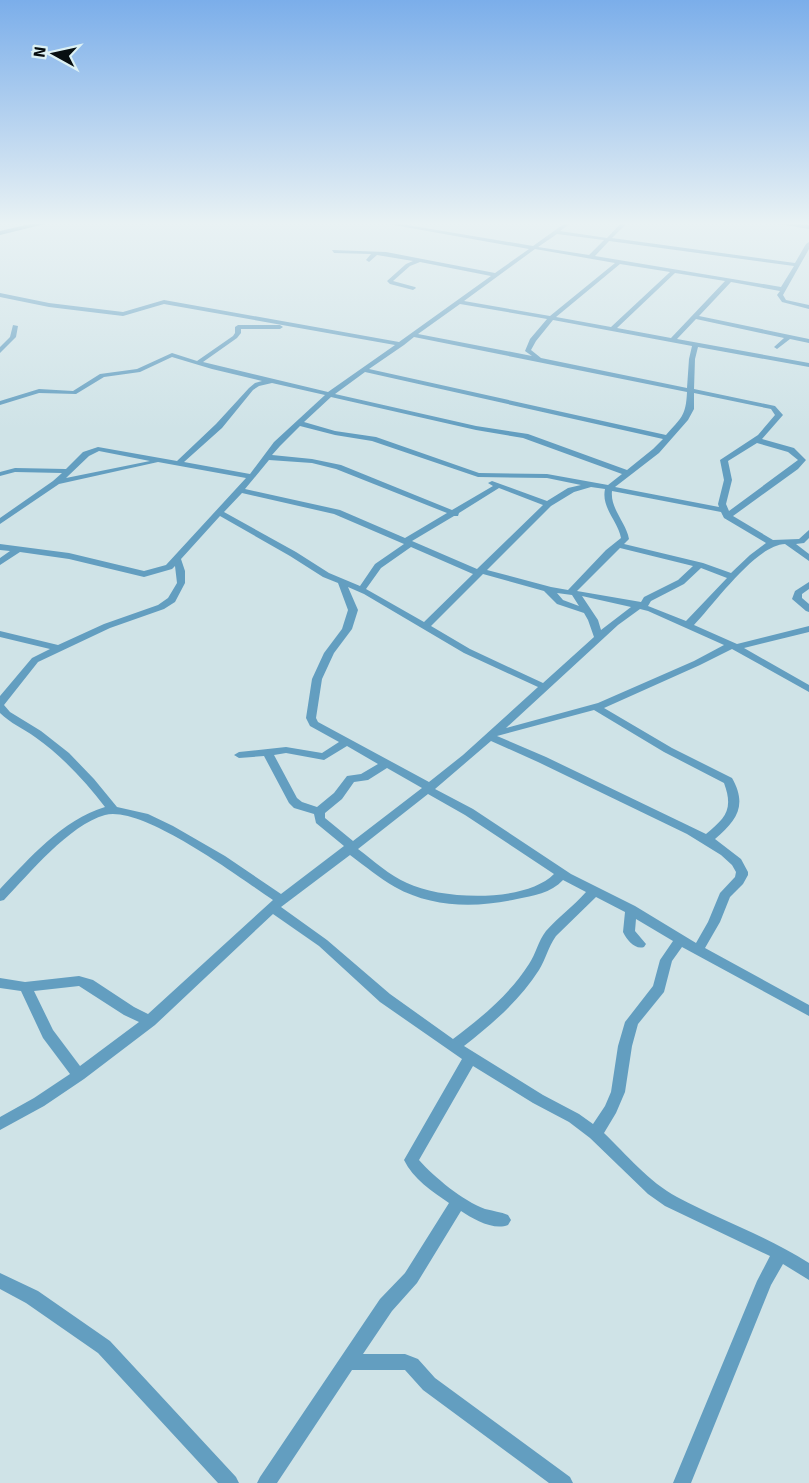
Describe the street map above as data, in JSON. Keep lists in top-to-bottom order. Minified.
{"north":"left"}
